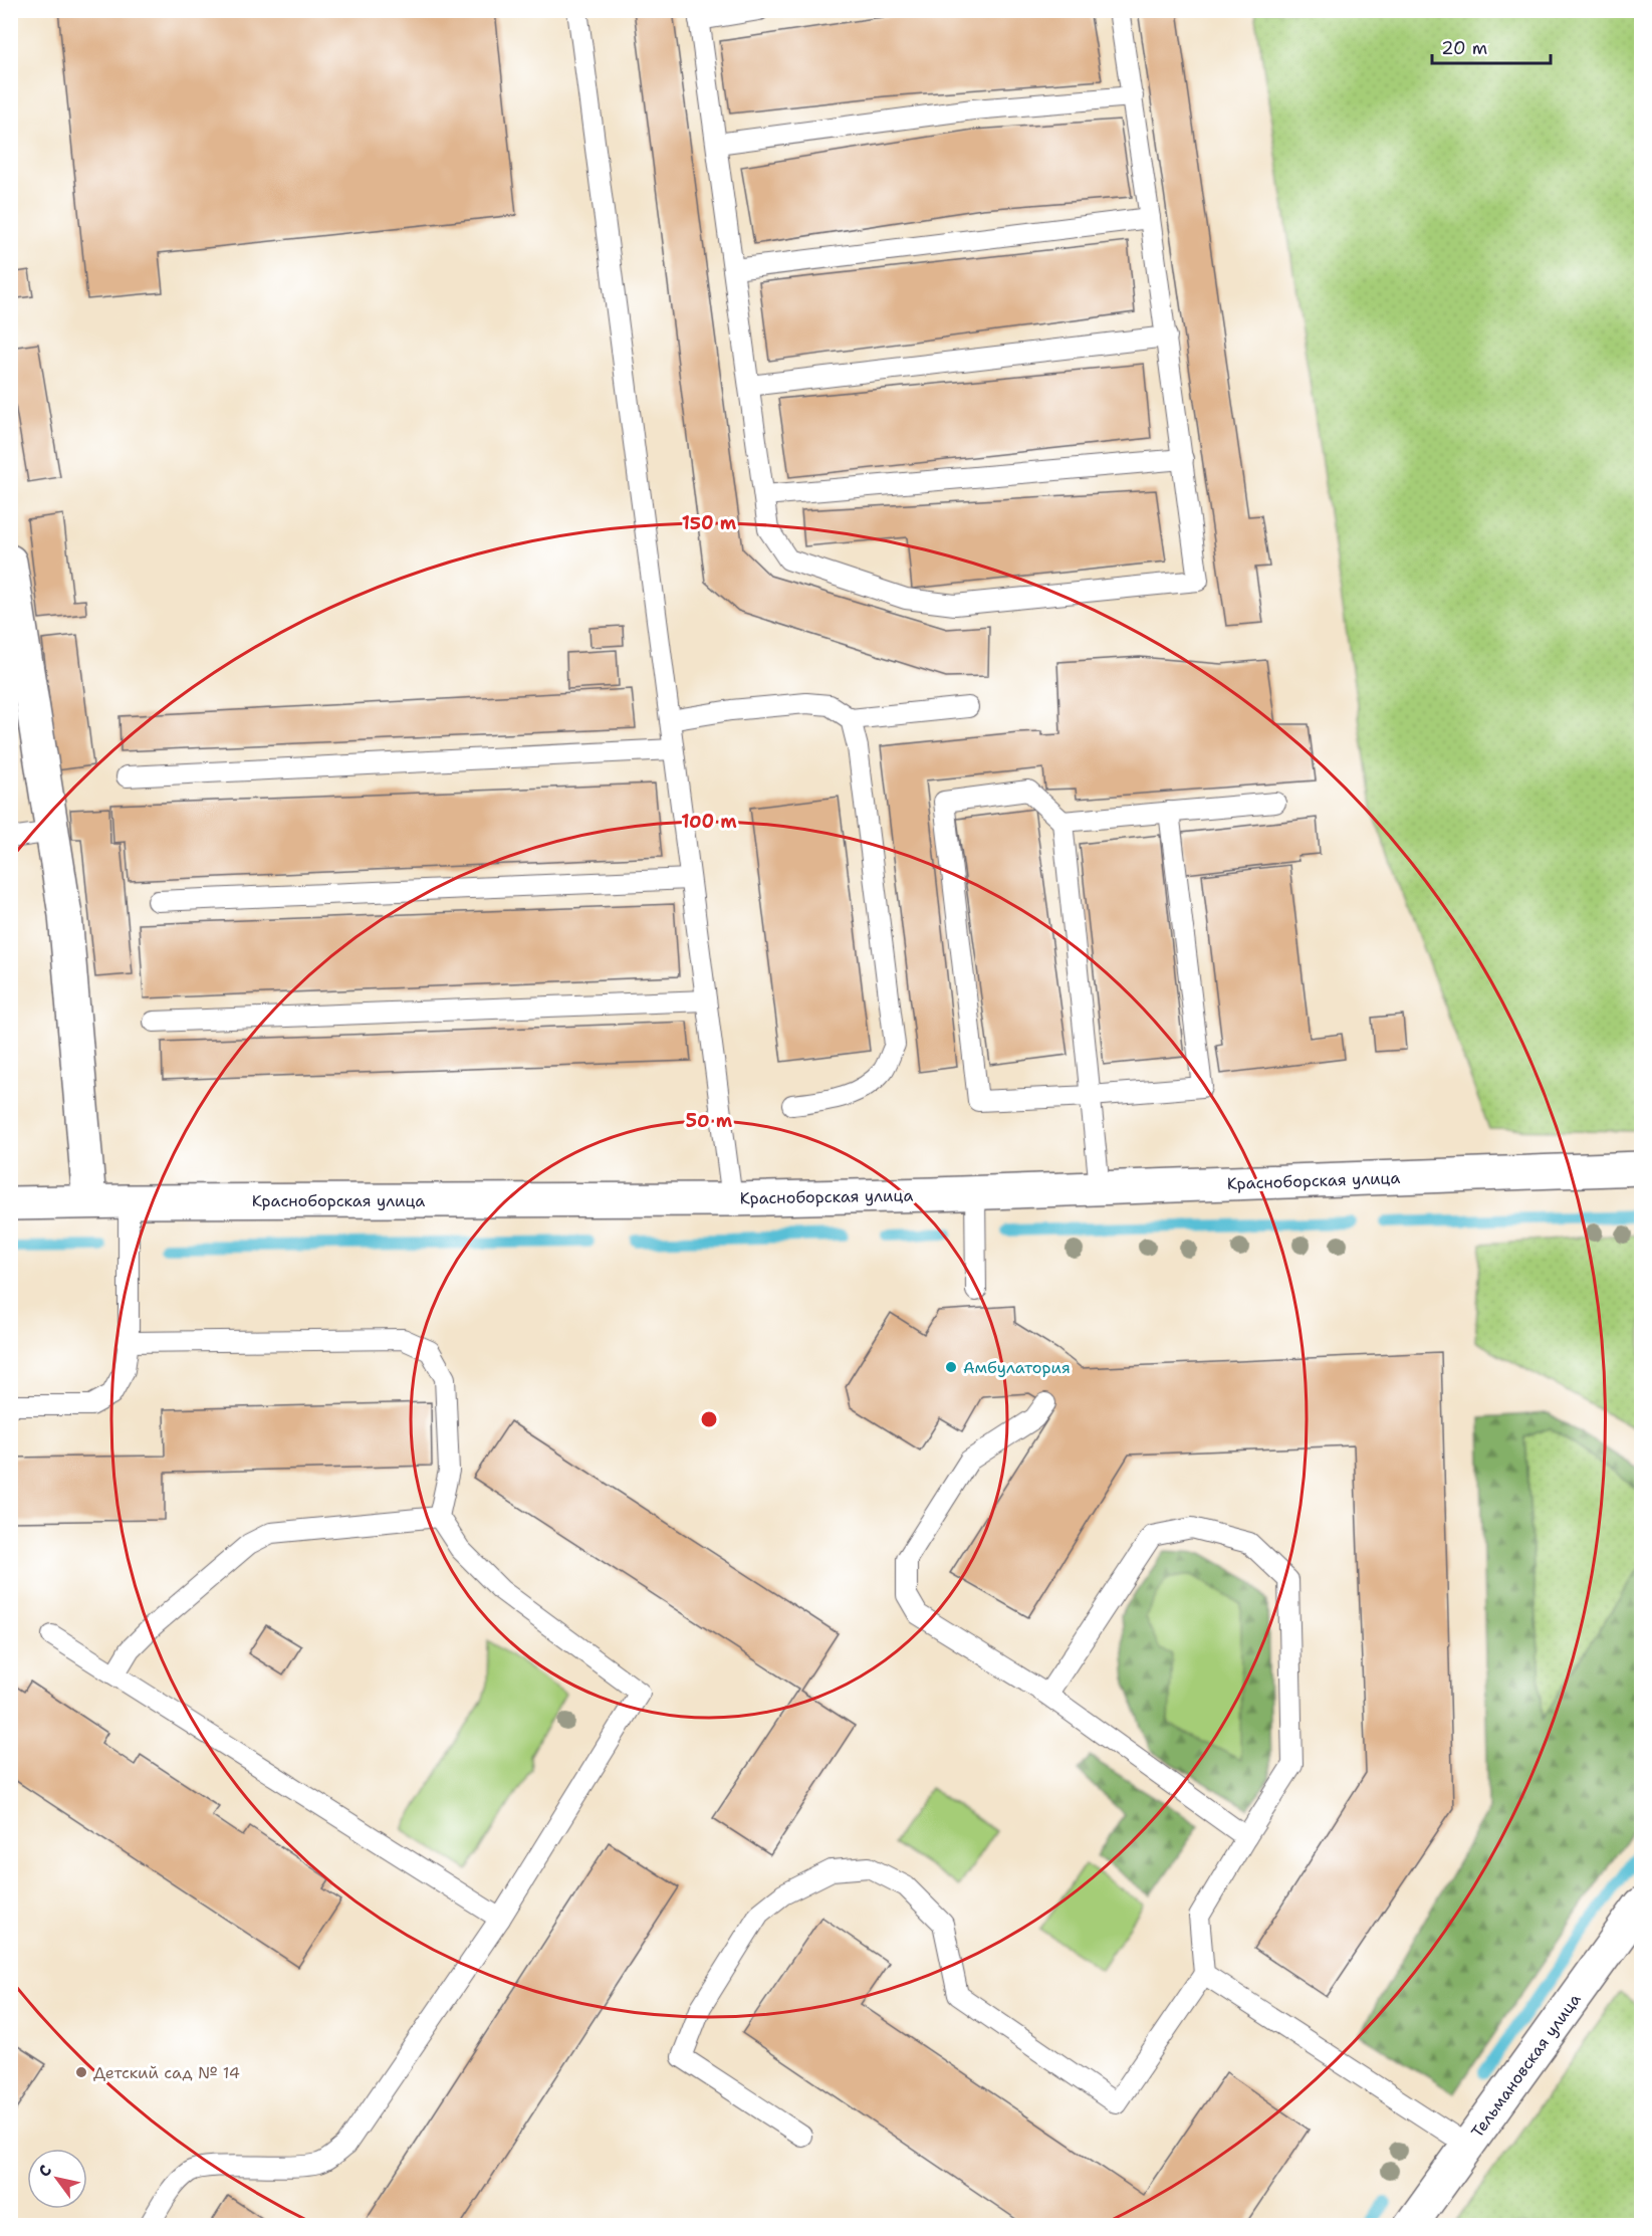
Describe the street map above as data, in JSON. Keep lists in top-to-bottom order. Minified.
{"streets":{"street":["Красноборская улица","Тельмановская улица"]},"places":["Амбулатория","Детский сад № 14"],"scale_bar":"20 m","north":"top left","rings":["150 m","100 m","50 m"]}
